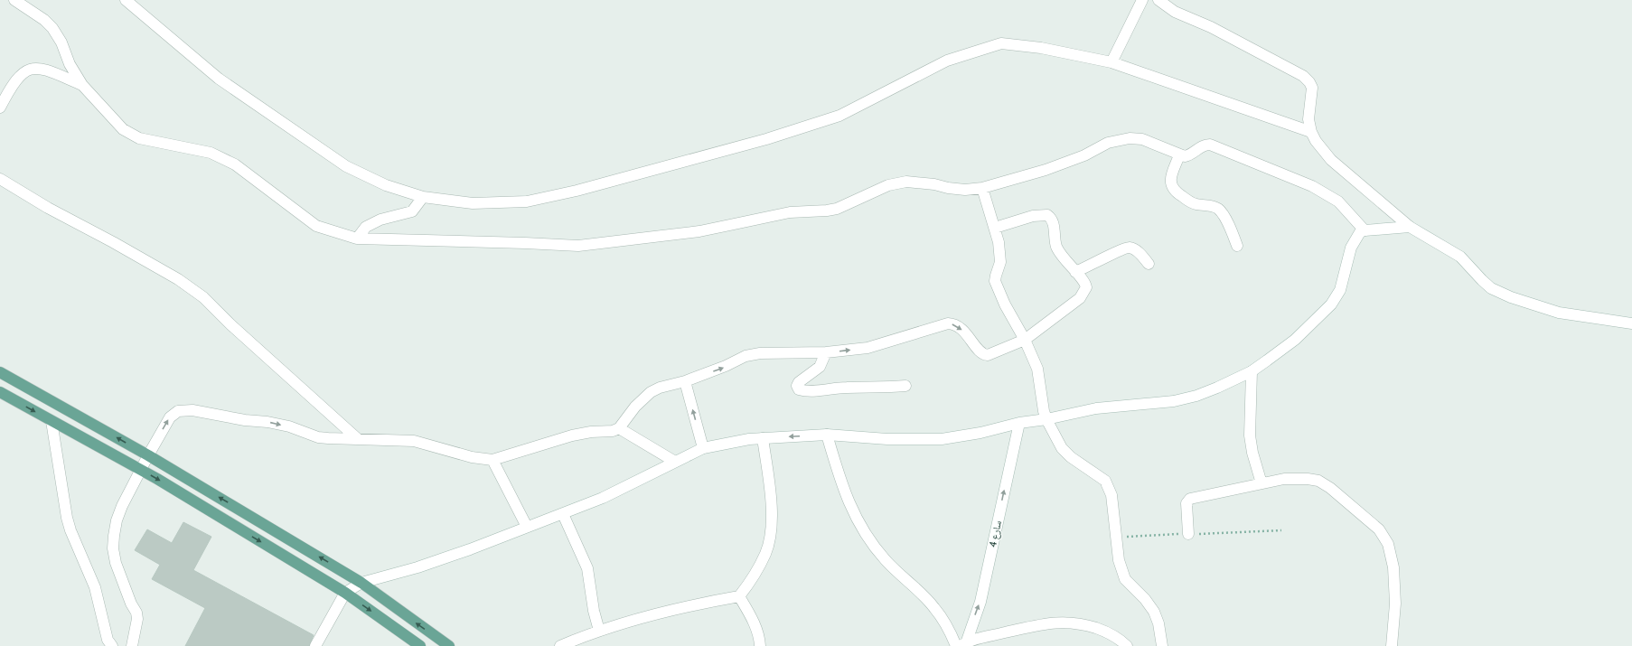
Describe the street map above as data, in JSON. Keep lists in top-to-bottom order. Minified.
{"streets":{"street":["سارع 4"]},"one_way":["سارع 4"]}
